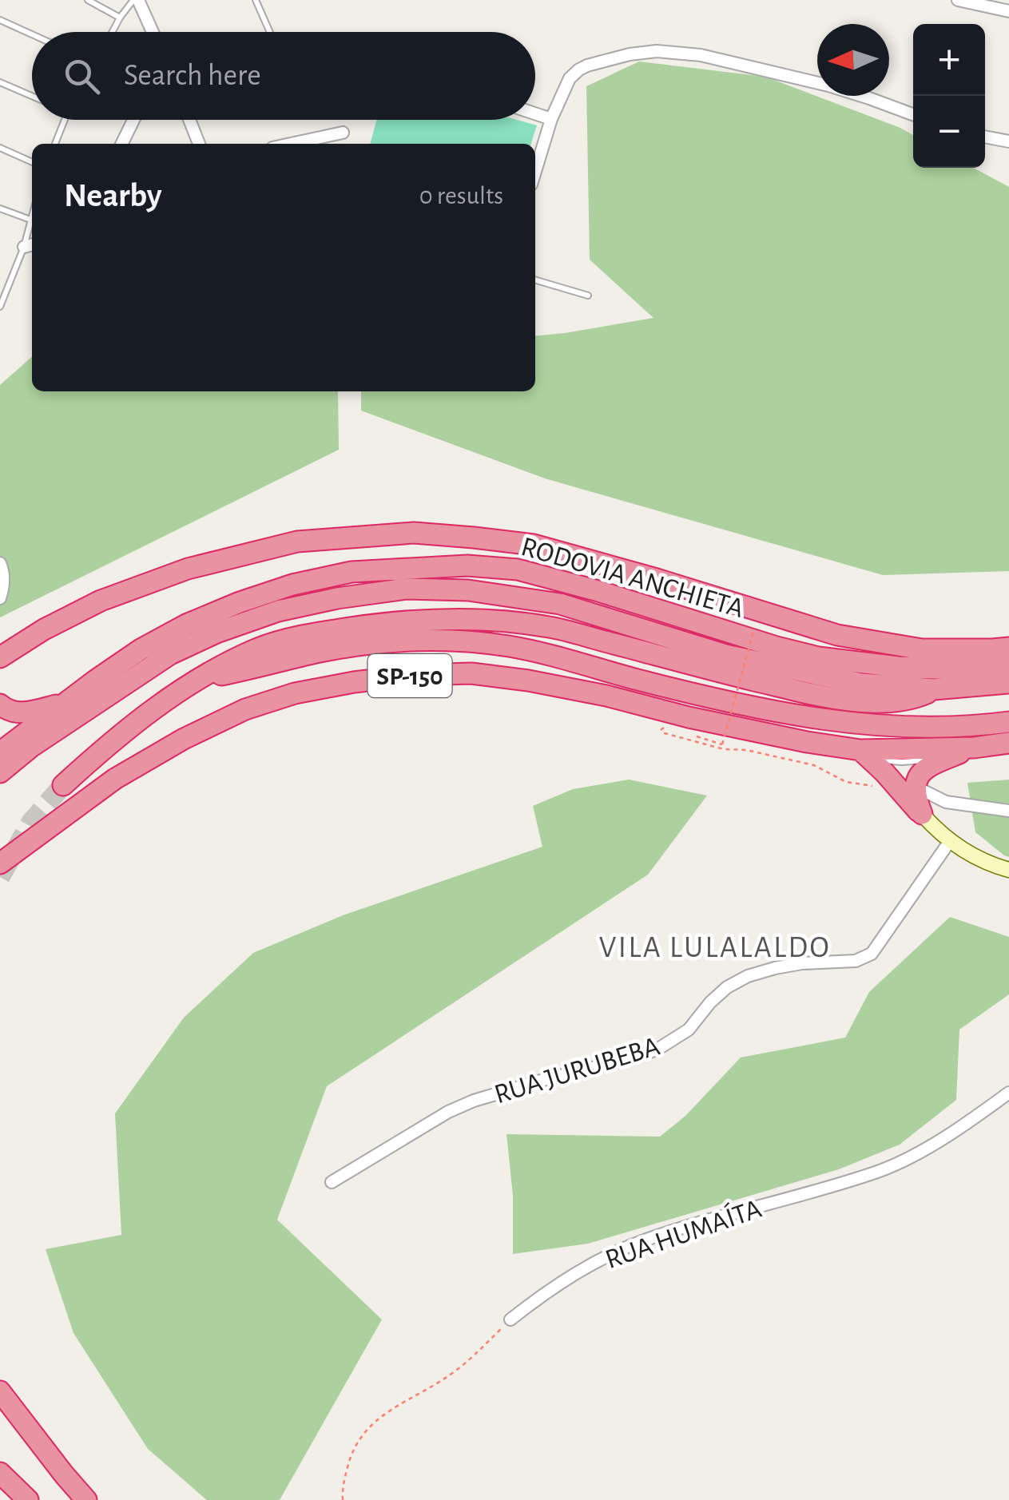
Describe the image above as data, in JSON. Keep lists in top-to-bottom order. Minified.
{"streets":{"highway":["RODOVIA ANCHIETA","SP-150"],"street":["RUA JURUBEBA","RUA HUMAÍTA"]},"districts":["VILA LULALALDO"],"north":"left","page":{"map_buttons":["+","−"],"search":"Search here","heading":["Nearby","0 results"]}}
